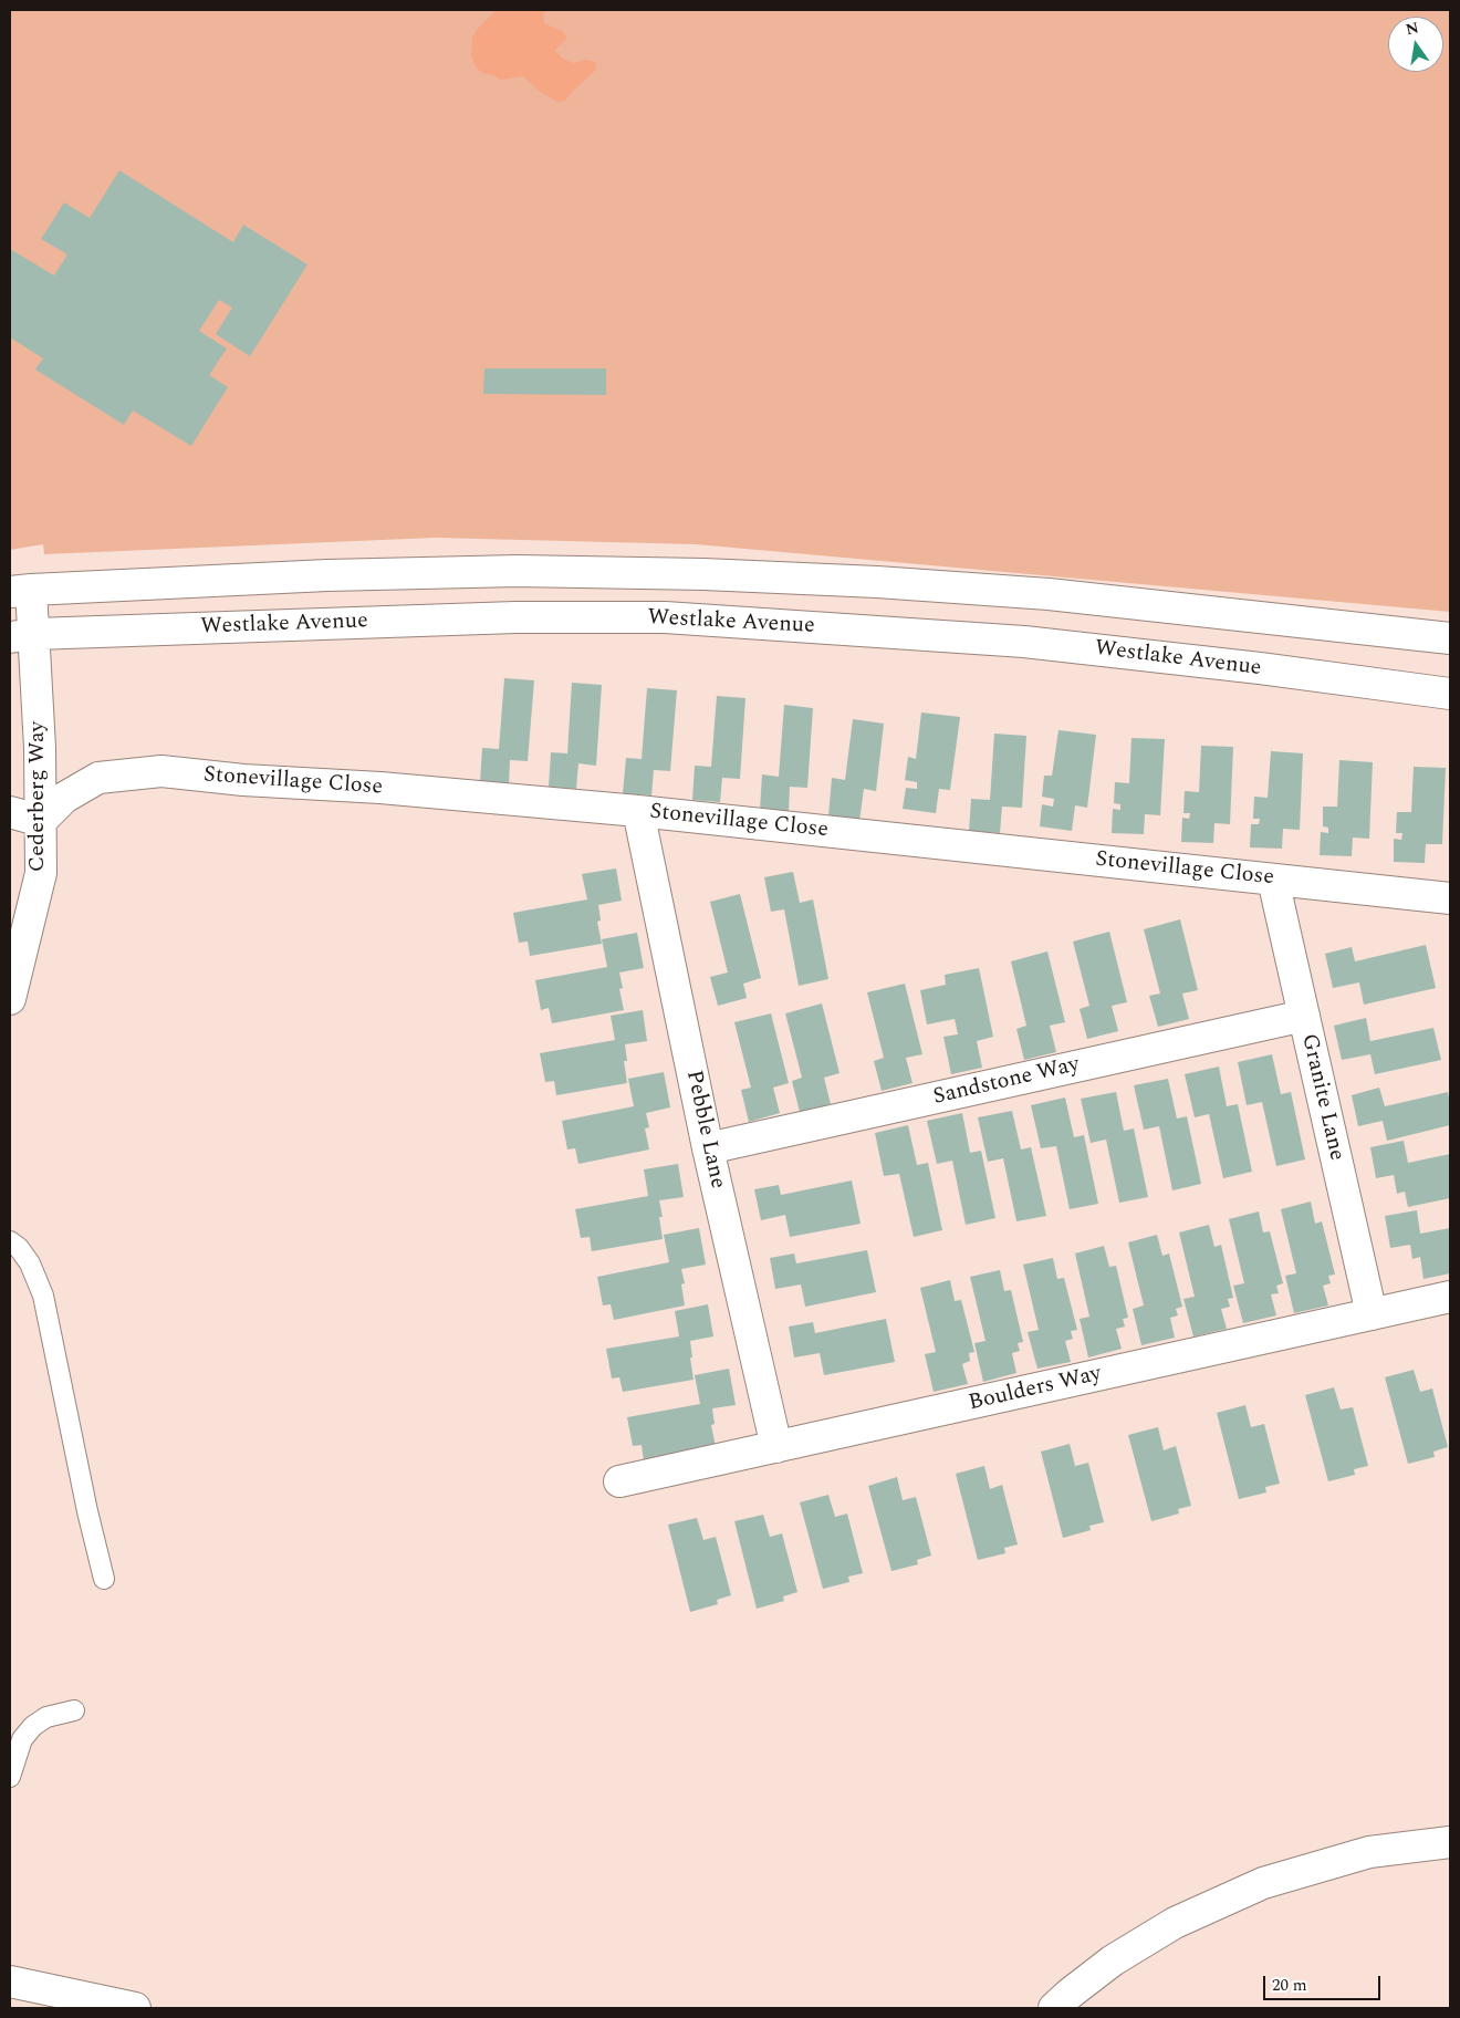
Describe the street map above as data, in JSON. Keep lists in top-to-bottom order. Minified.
{"streets":{"street":["Westlake Avenue","Stonevillage Close","Cederberg Way","Sandstone Way","Granite Lane","Pebble Lane","Boulders Way"]},"crossings":[["Westlake Avenue","Cederberg Way"],["Stonevillage Close","Cederberg Way"],["Stonevillage Close","Granite Lane"],["Stonevillage Close","Pebble Lane"],["Sandstone Way","Granite Lane"],["Sandstone Way","Pebble Lane"],["Granite Lane","Boulders Way"],["Pebble Lane","Boulders Way"]],"scale_bar":"20 m","north":"top"}
